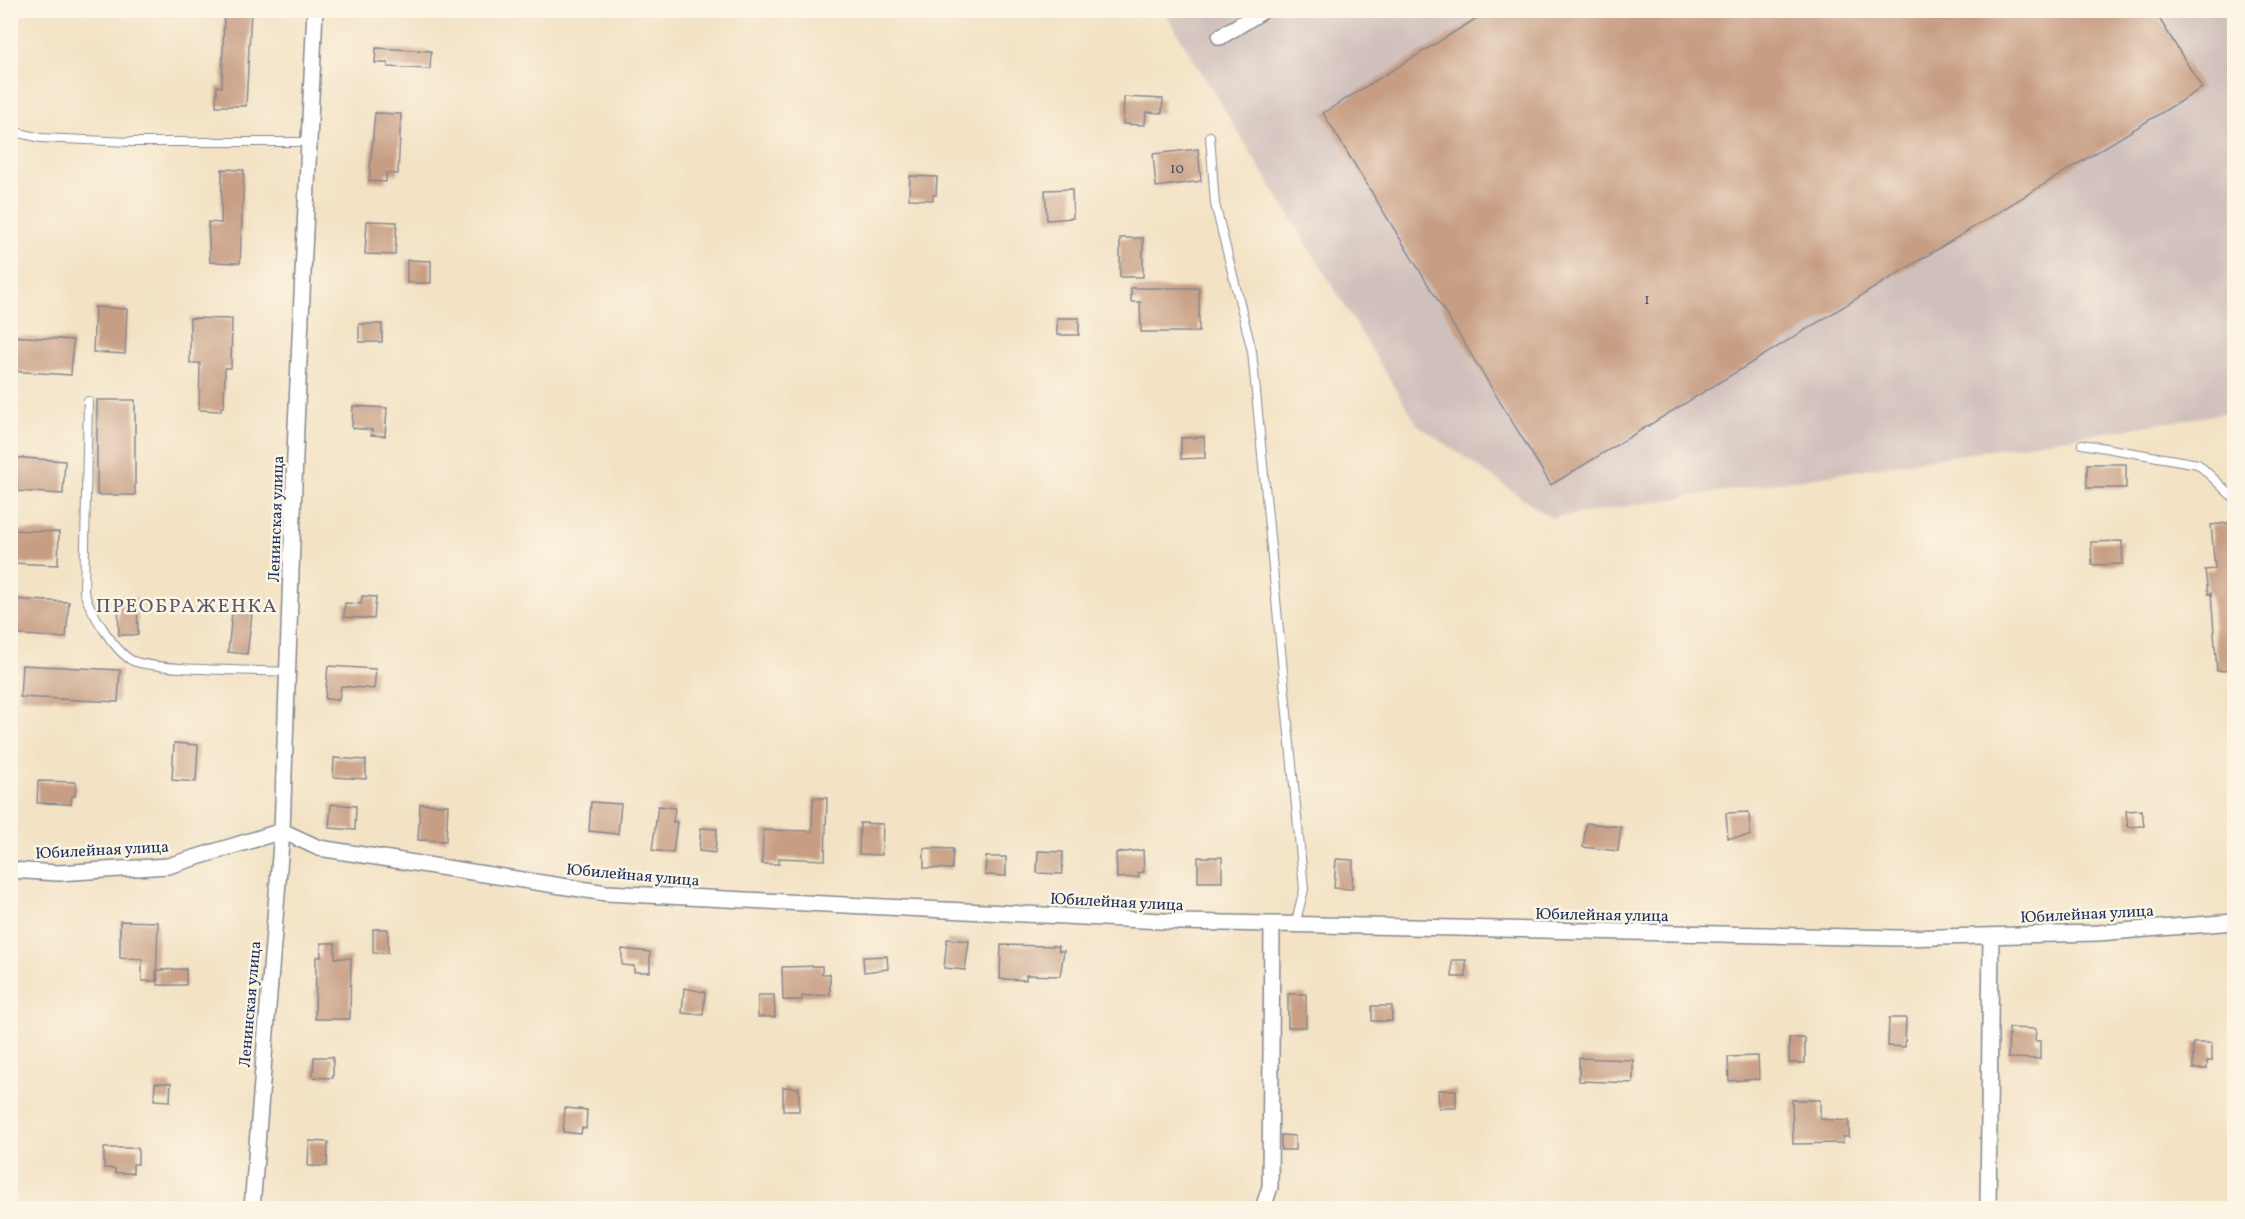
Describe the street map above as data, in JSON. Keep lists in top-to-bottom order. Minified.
{"streets":{"street":["Ленинская улица","Юбилейная улица"]},"crossings":[["Ленинская улица","Юбилейная улица"]],"districts":["ПРЕОБРАЖЕНКА"],"house_numbers":["10","1"]}
